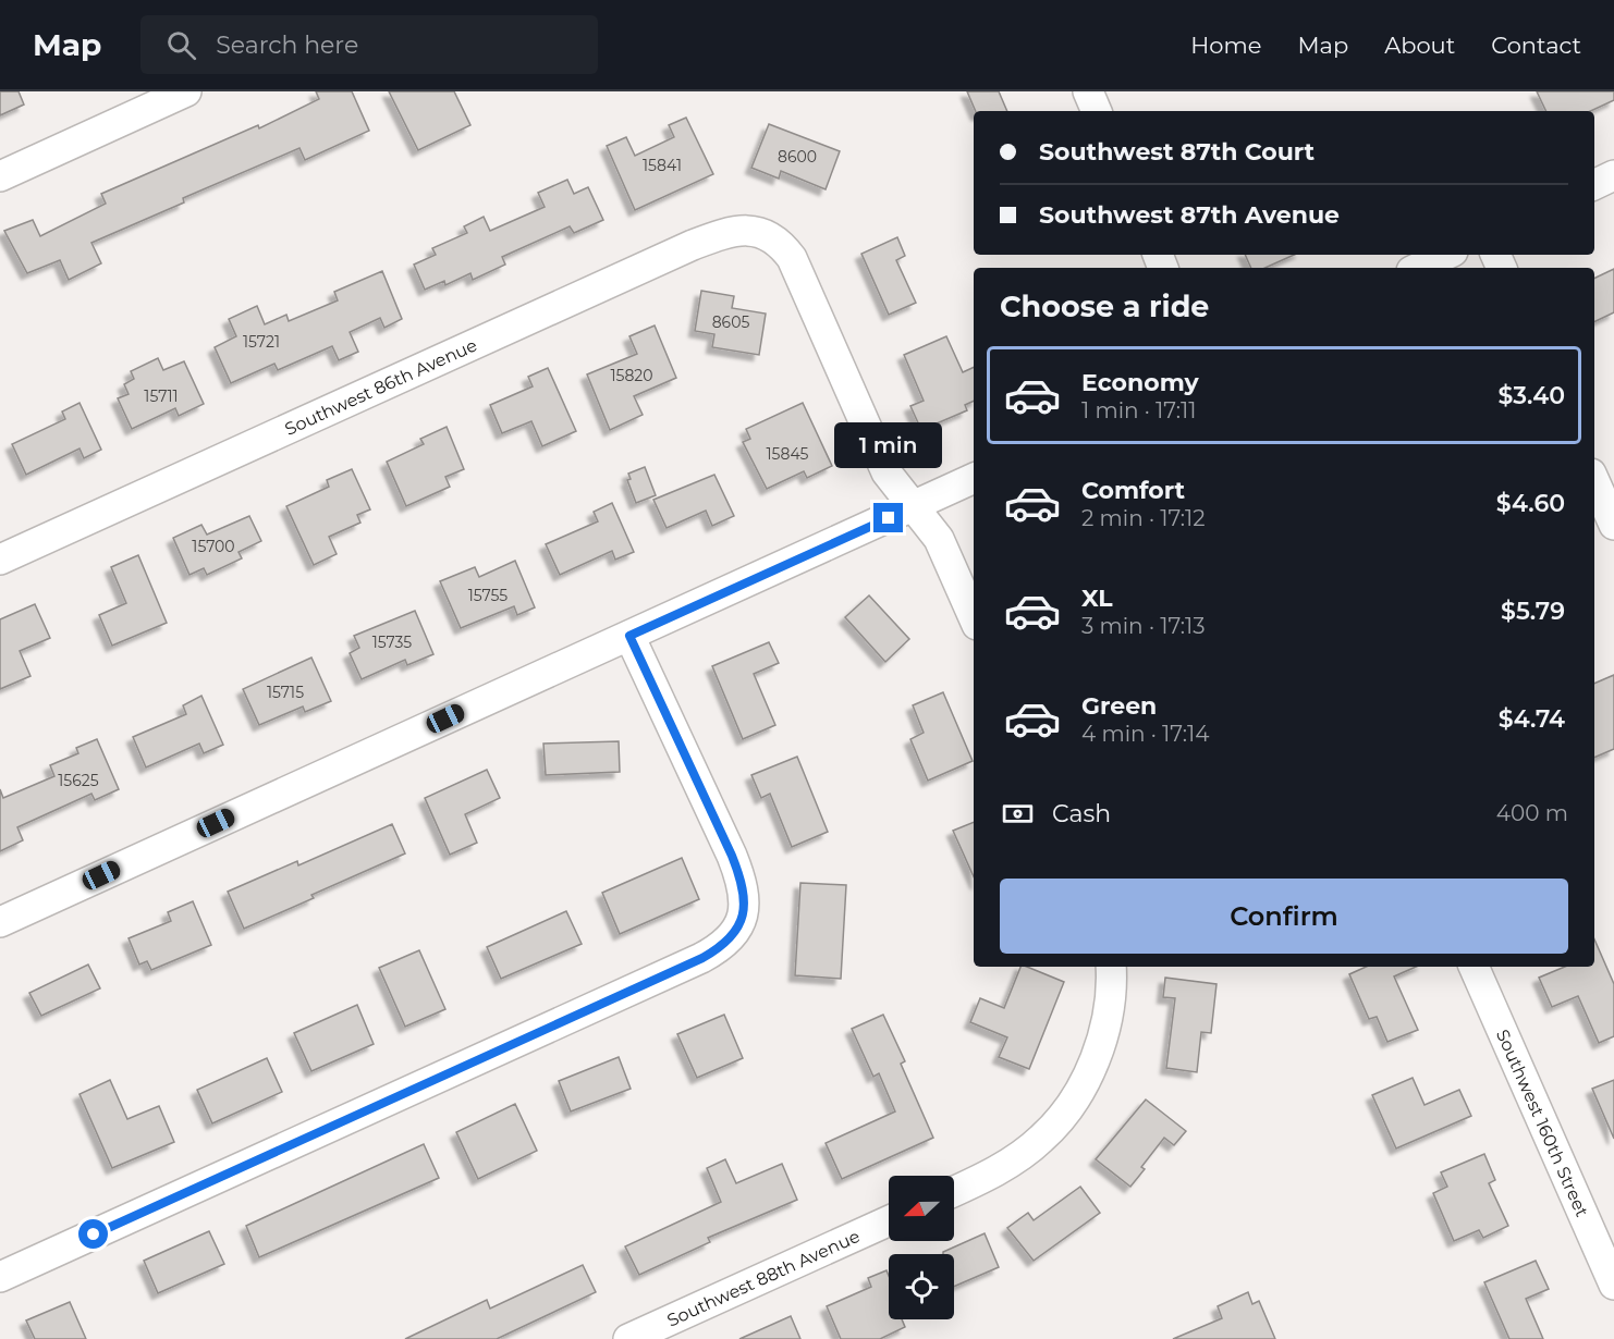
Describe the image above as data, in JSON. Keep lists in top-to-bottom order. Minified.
{"streets":{"street":["Southwest 86th Avenue","Southwest 160th Street","Southwest 88th Avenue"]},"house_numbers":["8600","15841","8605","15721","15820","15711","15845","15700","15755","15735","15715","15625"],"north":"left","page":{"header":"Map","search":"Search here","nav":["Home","Map","About","Contact"],"banner":["Southwest 87th Court","Southwest 87th Avenue"],"heading":"Choose a ride","list":[{"name":"Economy","note":"1 min · 17:11","value":"$3.40"},{"name":"Comfort","note":"2 min · 17:12","value":"$4.60"},{"name":"XL","note":"3 min · 17:13","value":"$5.79"},{"name":"Green","note":"4 min · 17:14","value":"$4.74"}],"bubble":"1 min","pay":["Cash","400 m"],"buttons":"Confirm"}}
